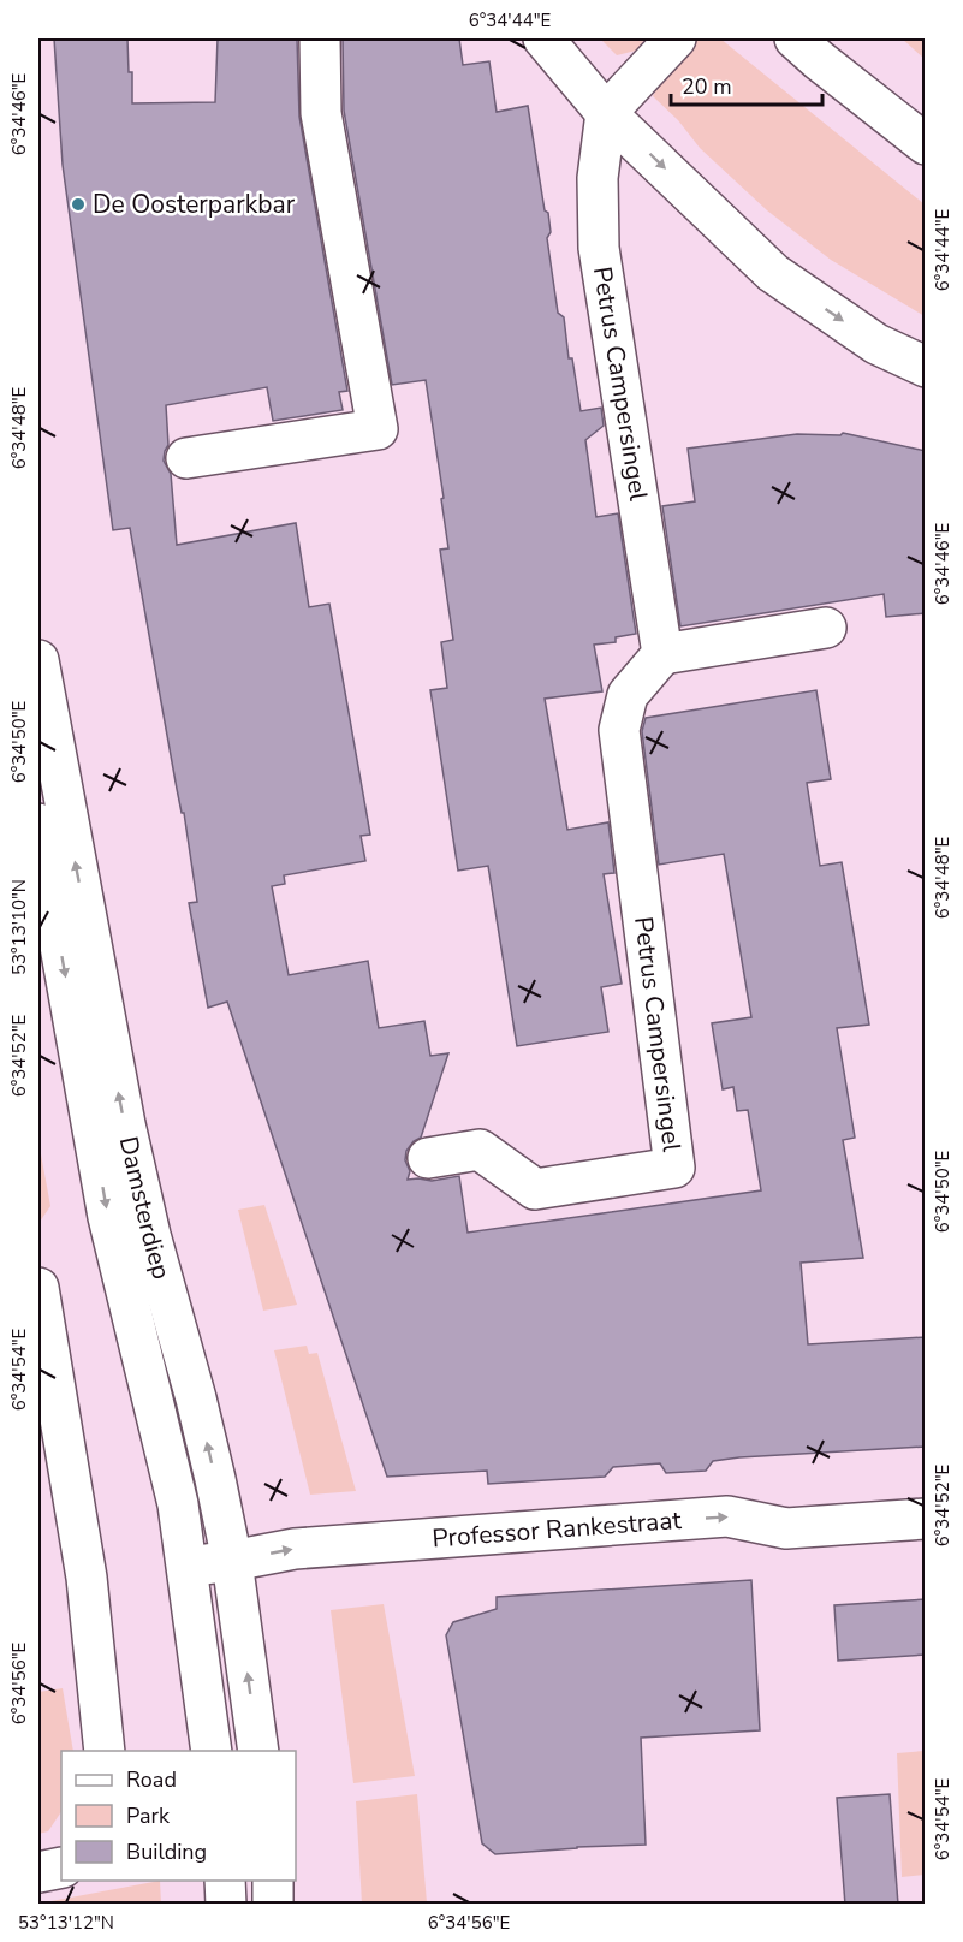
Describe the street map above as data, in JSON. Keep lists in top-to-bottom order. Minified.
{"streets":{"street":["Petrus Campersingel","Damsterdiep","Professor Rankestraat"]},"crossings":[["Damsterdiep","Professor Rankestraat"]],"one_way":["Professor Rankestraat"],"places":["De Oosterparkbar"],"legend":["Road","Park","Building"],"scale_bar":"20 m","coordinates":["6°34'44\"E","6°34'46\"E","6°34'48\"E","6°34'50\"E","53°13'10\"N","6°34'52\"E","6°34'54\"E","6°34'56\"E","53°13'12\"N"]}
